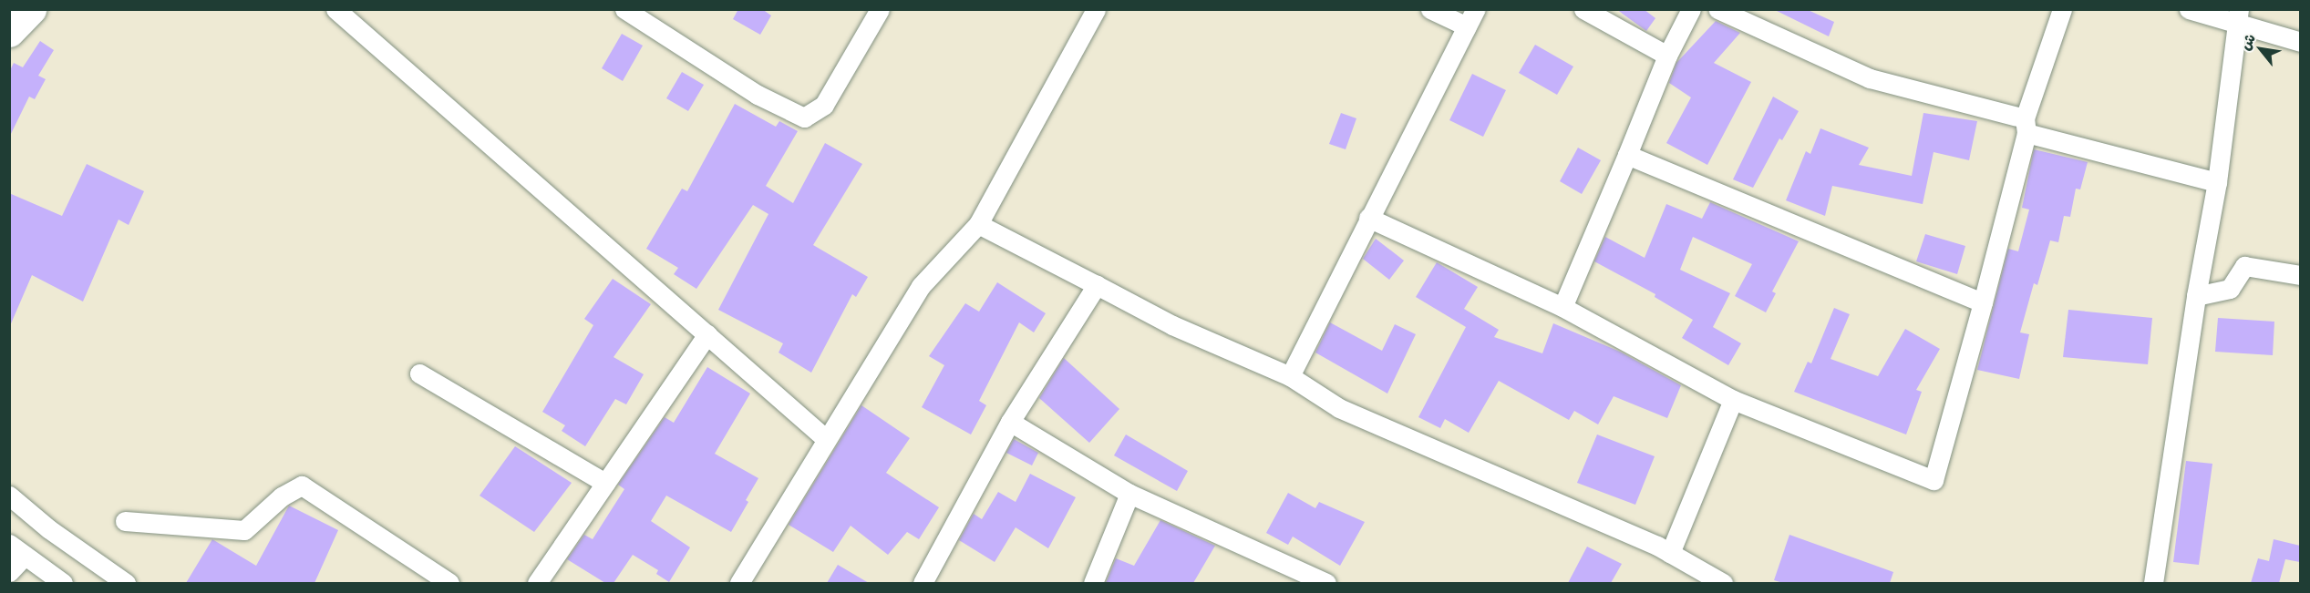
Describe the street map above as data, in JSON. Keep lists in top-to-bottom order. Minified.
{"north":"top left"}
